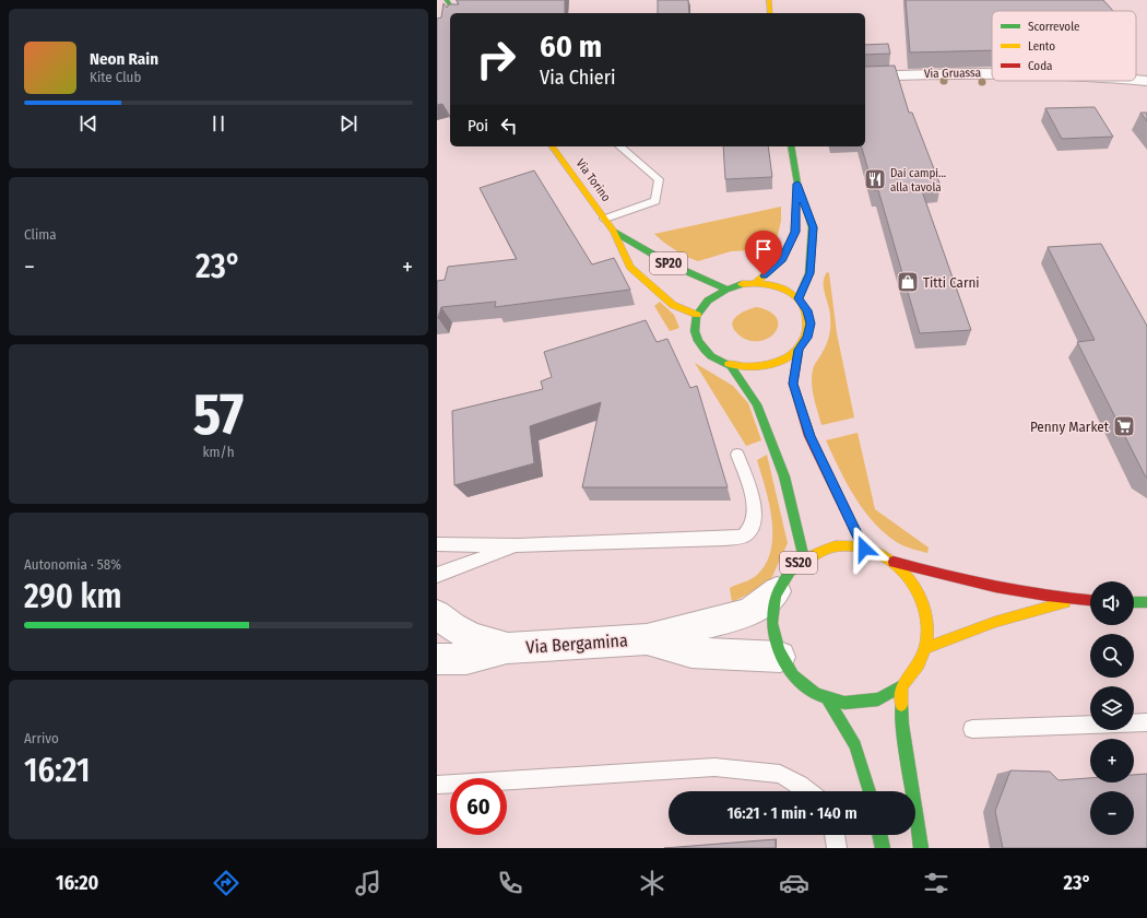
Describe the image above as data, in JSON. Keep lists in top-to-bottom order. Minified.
{"streets":{"main road":["Via Torino","SP20","SS20"],"street":["Via Gruassa","Via Bergamina"]},"crossings":[["Via Torino","SP20"],["SP20","SS20"]],"places":{"restaurant":["Dai campi... alla tavola"],"shop":["Titti Carni"],"supermarket":["Penny Market"]},"legend":["Scorrevole","Lento","Coda"],"page":{"turn":["60 m","Via Chieri"],"song":["Neon Rain","Kite Club"],"then":"Poi","tile":["Clima",["57","km/h"],["Autonomia · 58%","290 km"],["Arrivo","16:21"]],"heat":["−","23°","+"],"map_buttons":["+","−"],"limit":"60","trip":"16:21 · 1 min · 140 m","tabs":["16:20","23°"]}}
